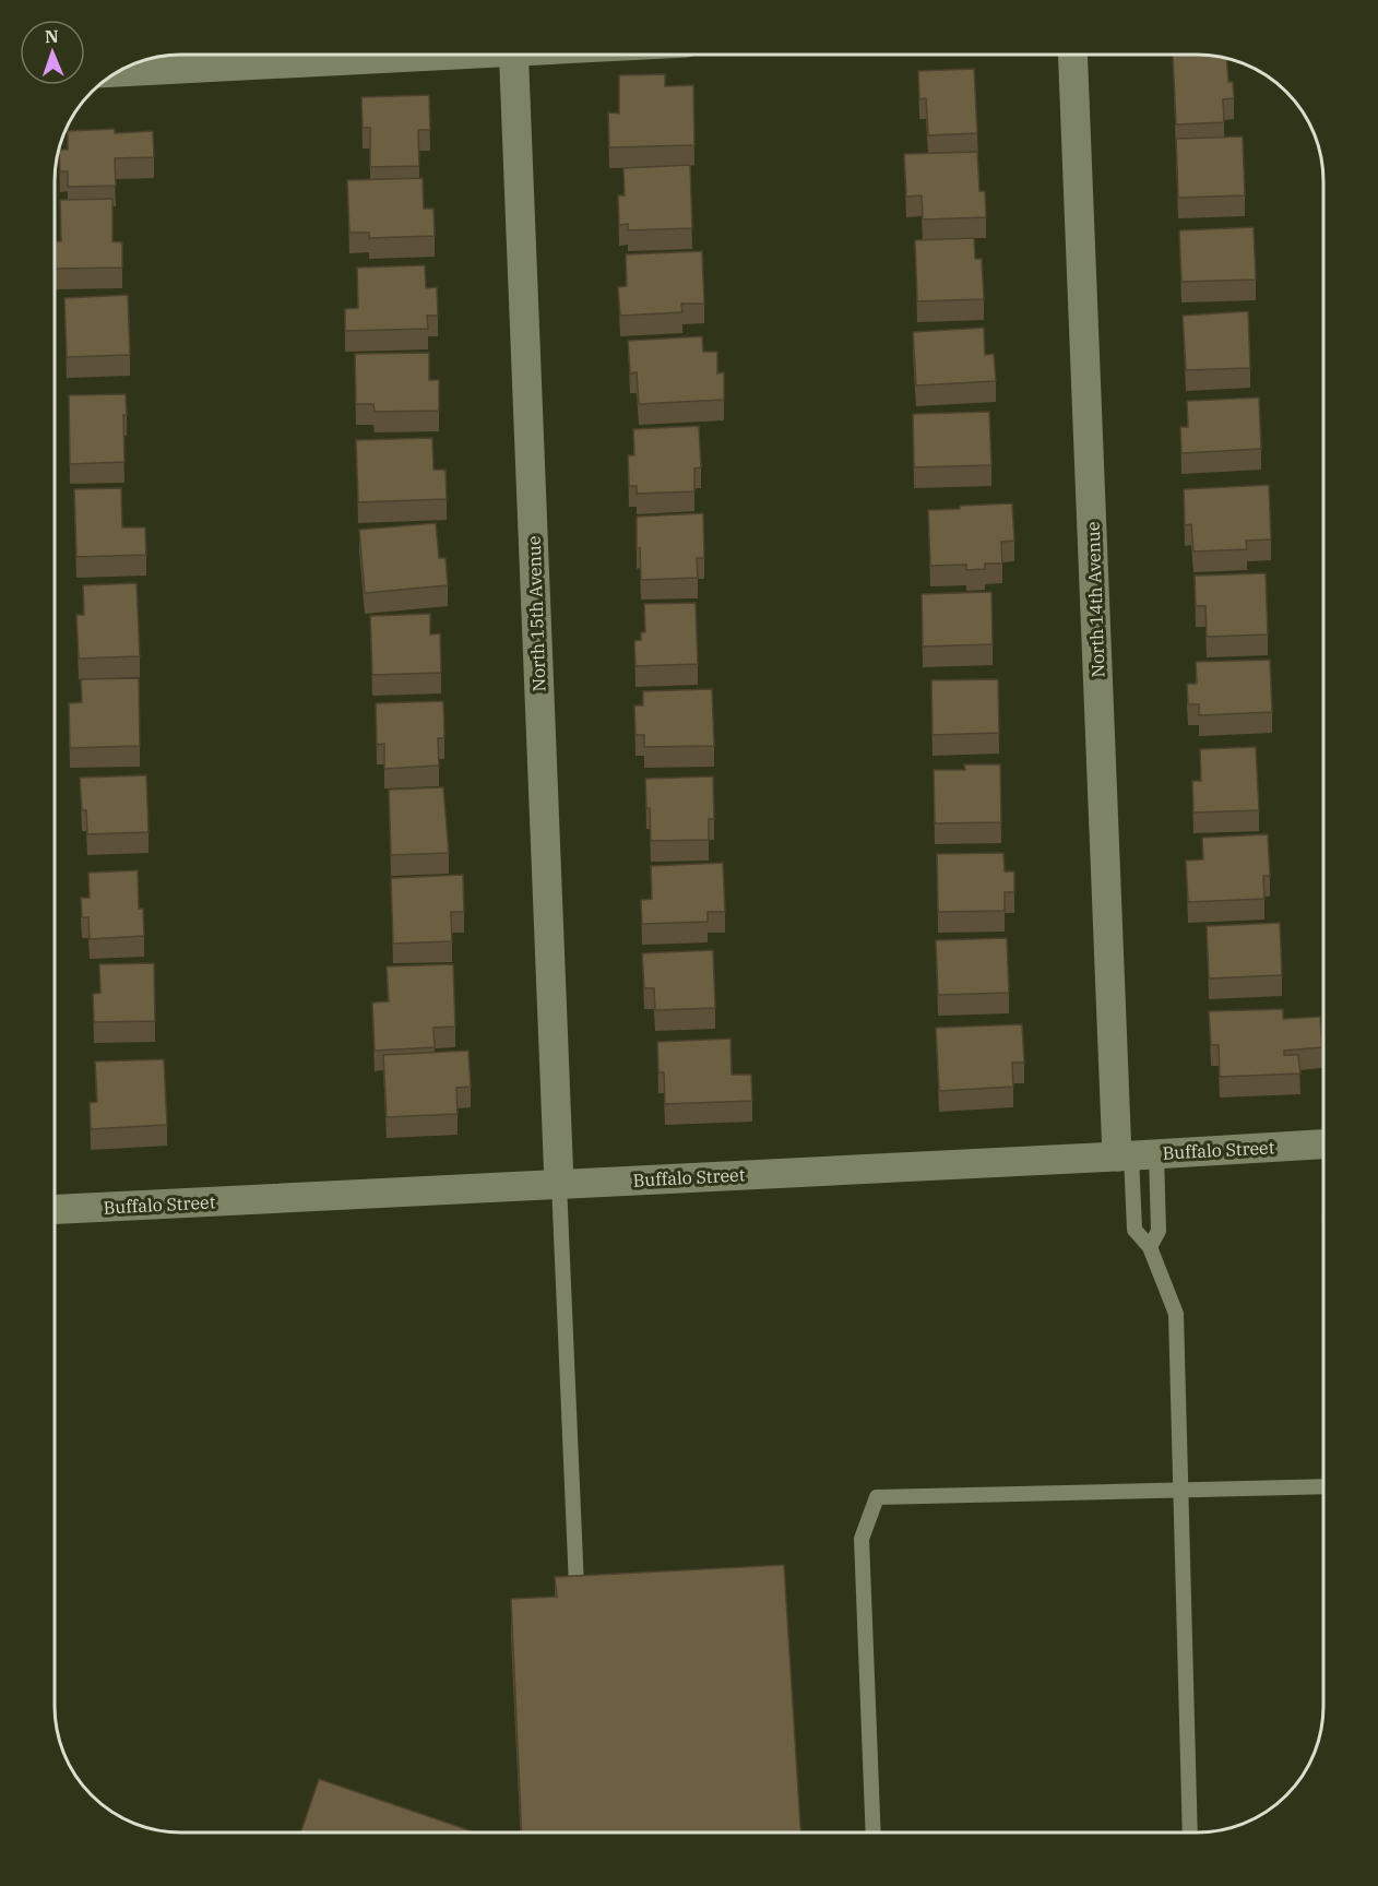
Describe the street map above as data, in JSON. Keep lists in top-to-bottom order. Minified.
{"streets":{"street":["North 14th Avenue","North 15th Avenue","Buffalo Street"]},"crossings":[["North 14th Avenue","Buffalo Street"],["North 15th Avenue","Buffalo Street"]],"north":"top"}
